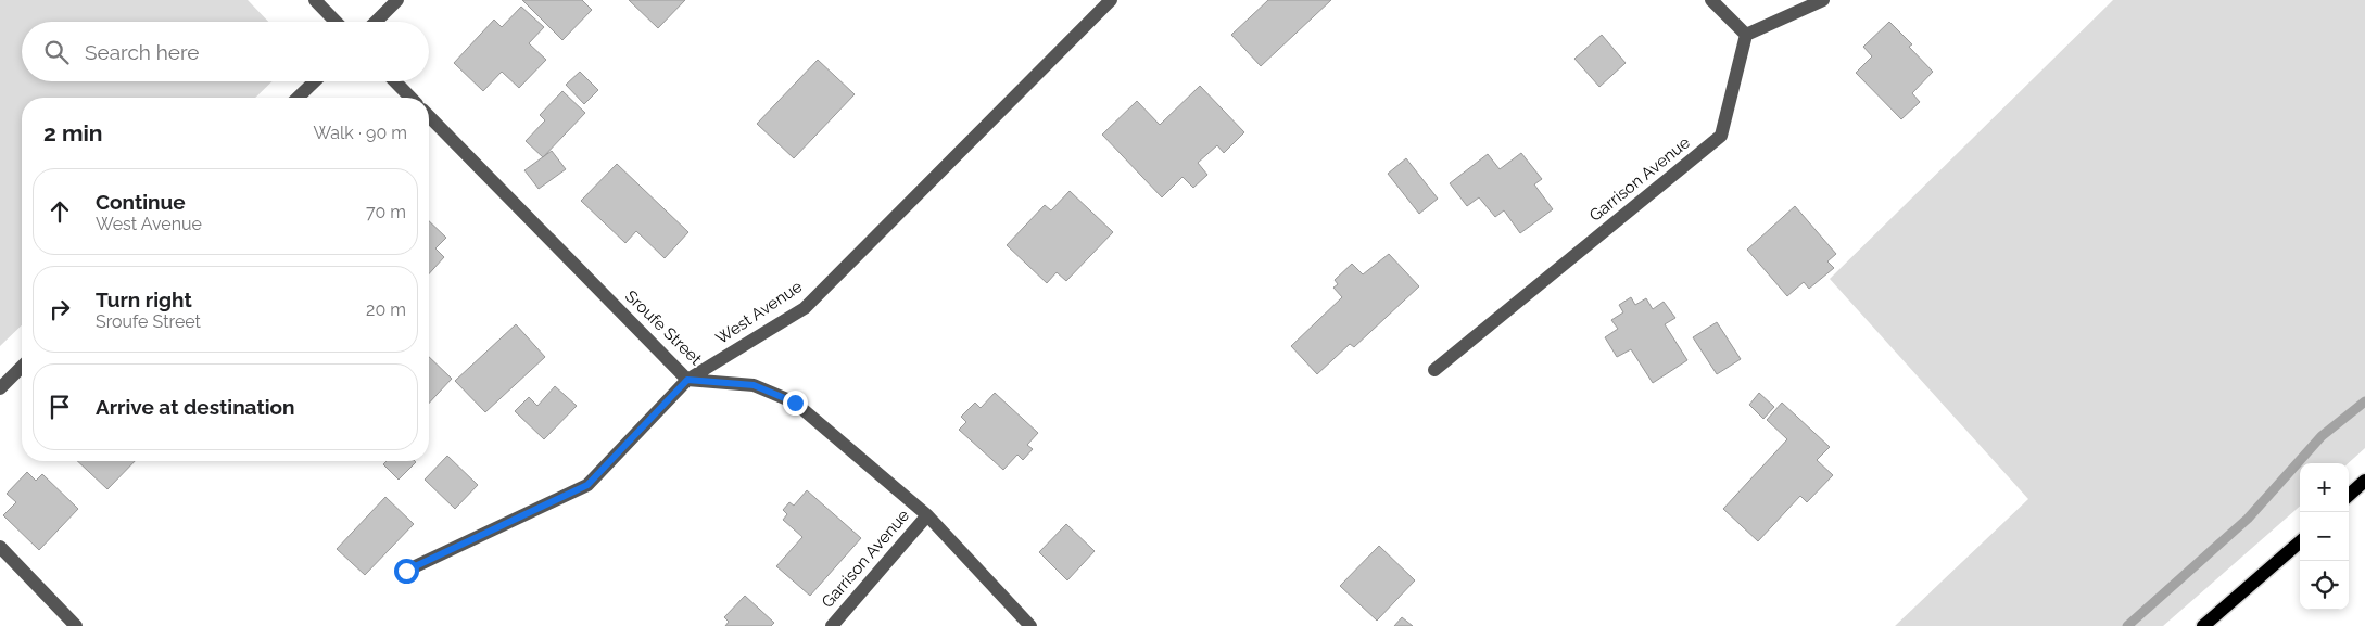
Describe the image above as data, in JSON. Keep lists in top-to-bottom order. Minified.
{"streets":{"street":["Garrison Avenue","West Avenue","Sroufe Street"]},"crossings":[["Garrison Avenue","Sroufe Street"],["West Avenue","Sroufe Street"]],"page":{"search":"Search here","heading":["2 min","Walk · 90 m"],"list":[["Continue","West Avenue","70 m"],["Turn right","Sroufe Street","20 m"],"Arrive at destination"],"map_buttons":["+","−"]}}
